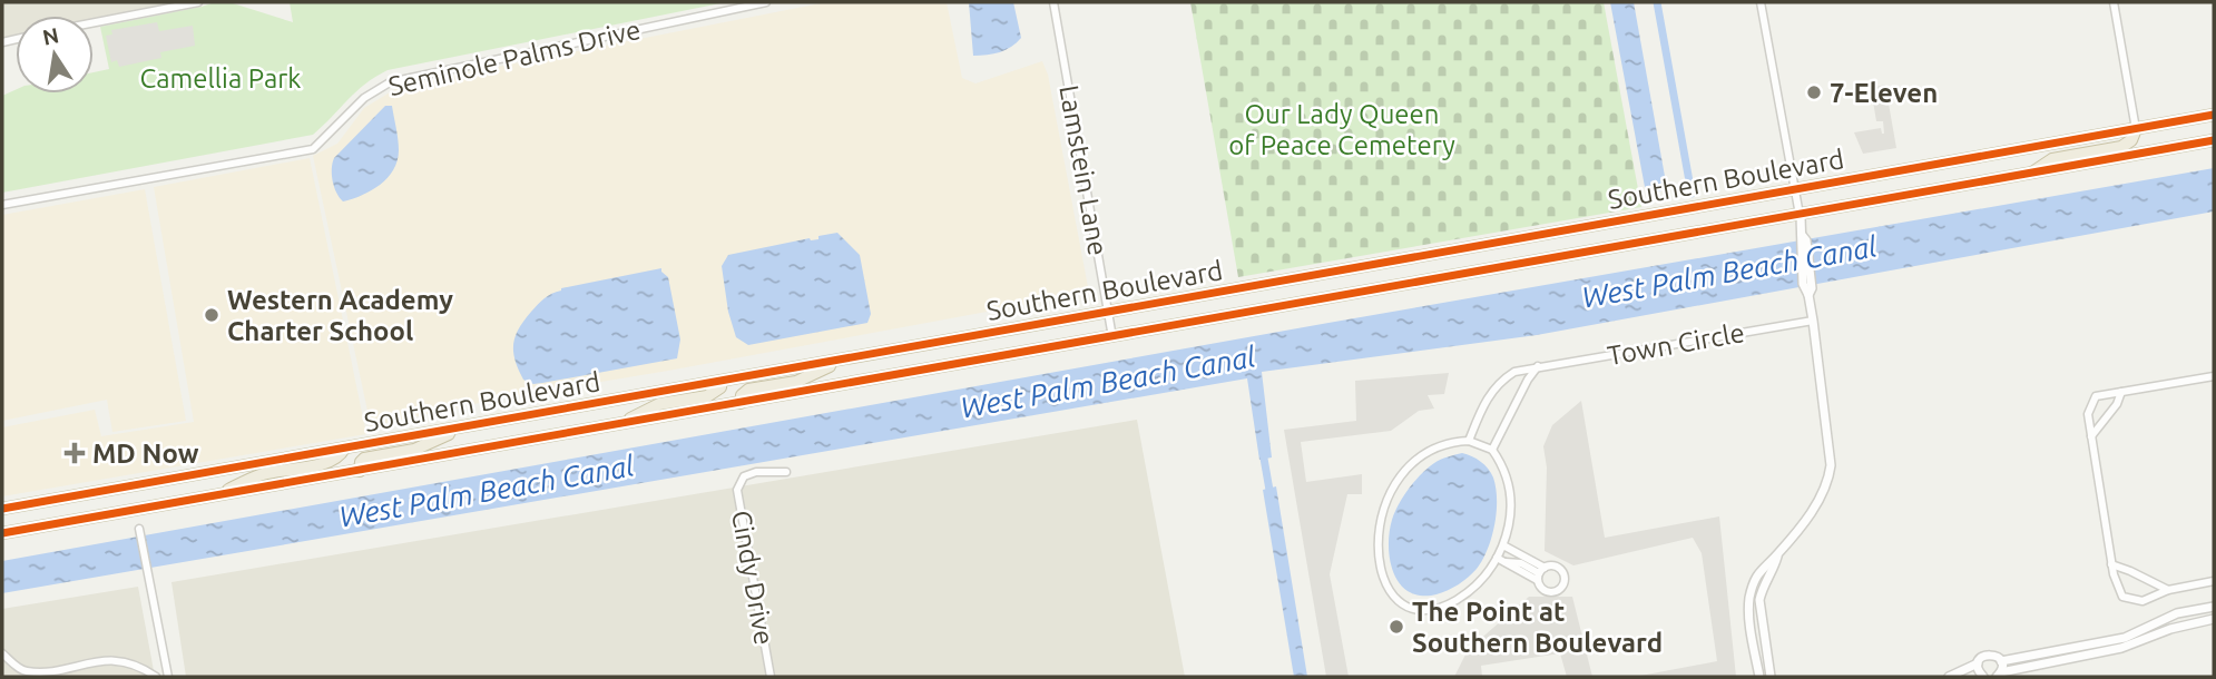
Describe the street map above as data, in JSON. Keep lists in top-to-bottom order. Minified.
{"streets":{"highway":["Southern Boulevard"],"street":["Seminole Palms Drive","Lamstein Lane","Town Circle","Cindy Drive"]},"crossings":[["Lamstein Lane","Southern Boulevard"]],"water":["West Palm Beach Canal"],"parks":["Camellia Park","Our Lady Queen of Peace Cemetery"],"places":{"other":["7-Eleven","Western Academy Charter School","The Point at Southern Boulevard"],"health":["MD Now"]},"north":"top"}
